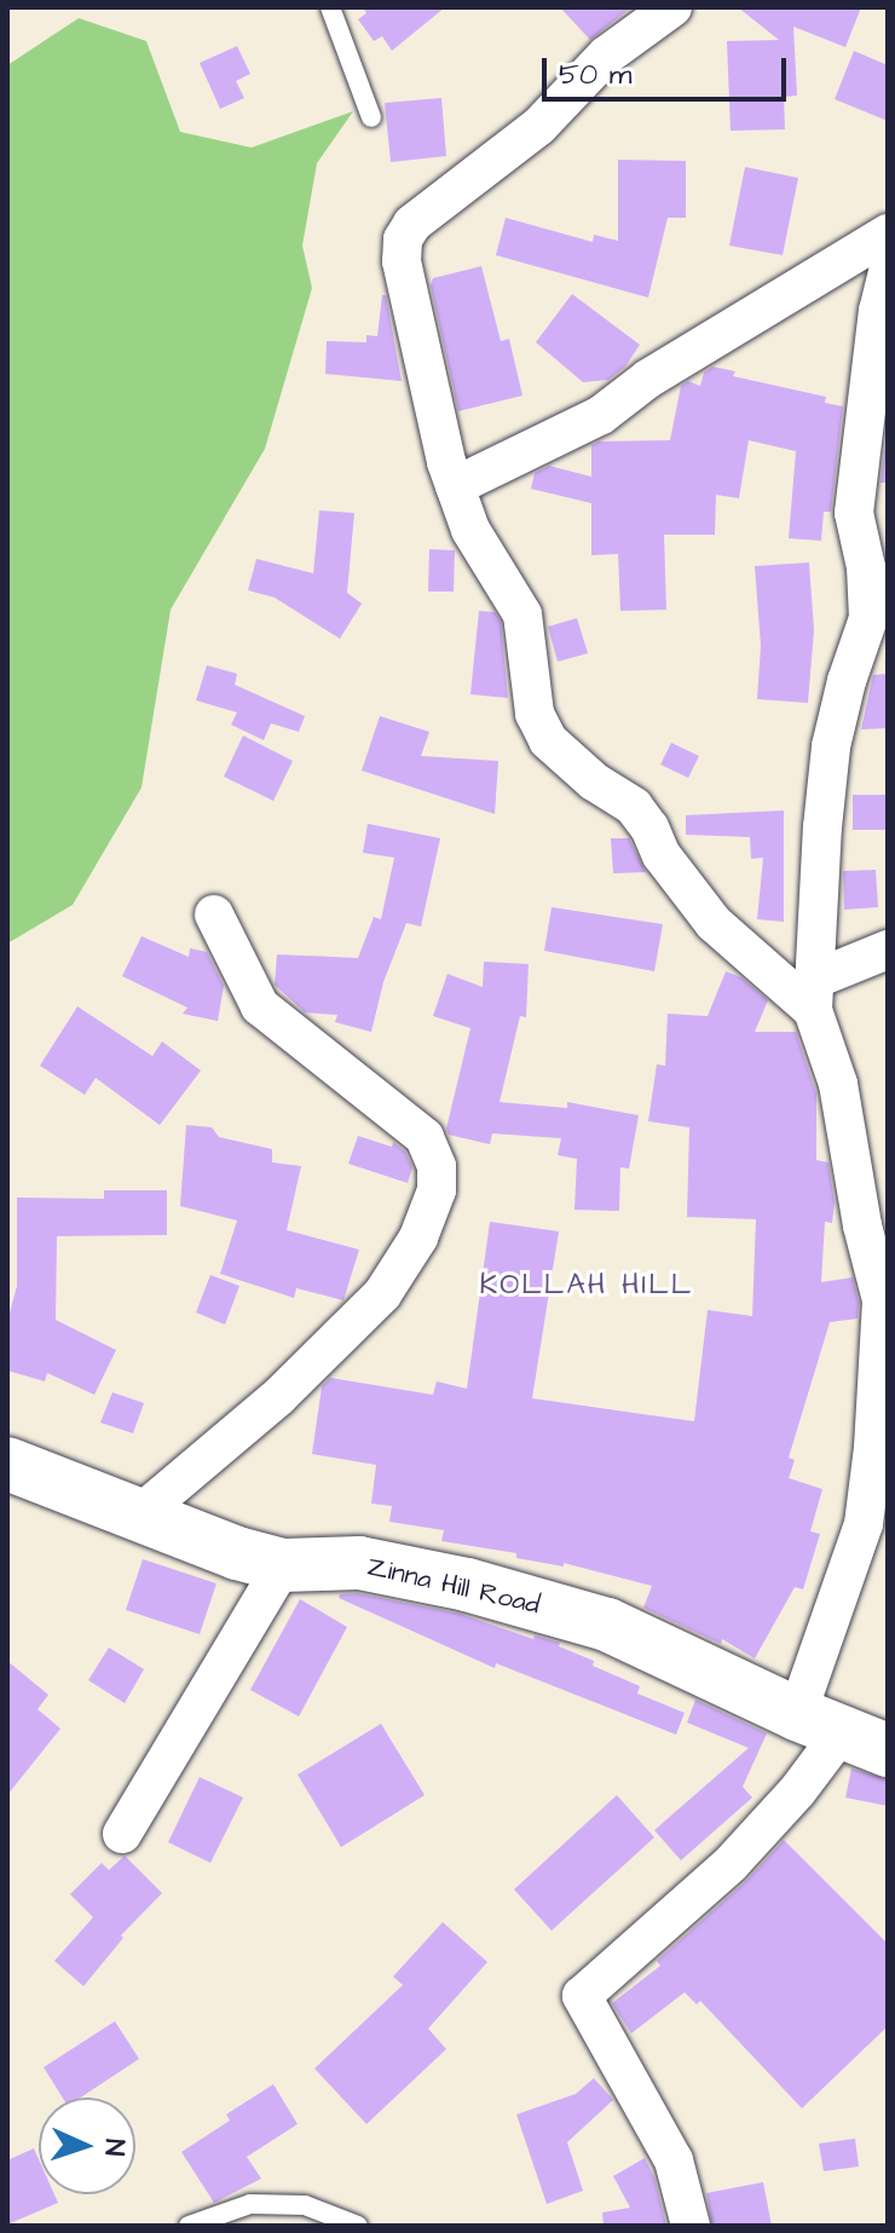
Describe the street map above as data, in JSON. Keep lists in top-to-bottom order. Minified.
{"streets":{"street":["Zinna Hill Road"]},"districts":["KOLLAH HILL"],"scale_bar":"50 m","north":"right"}
